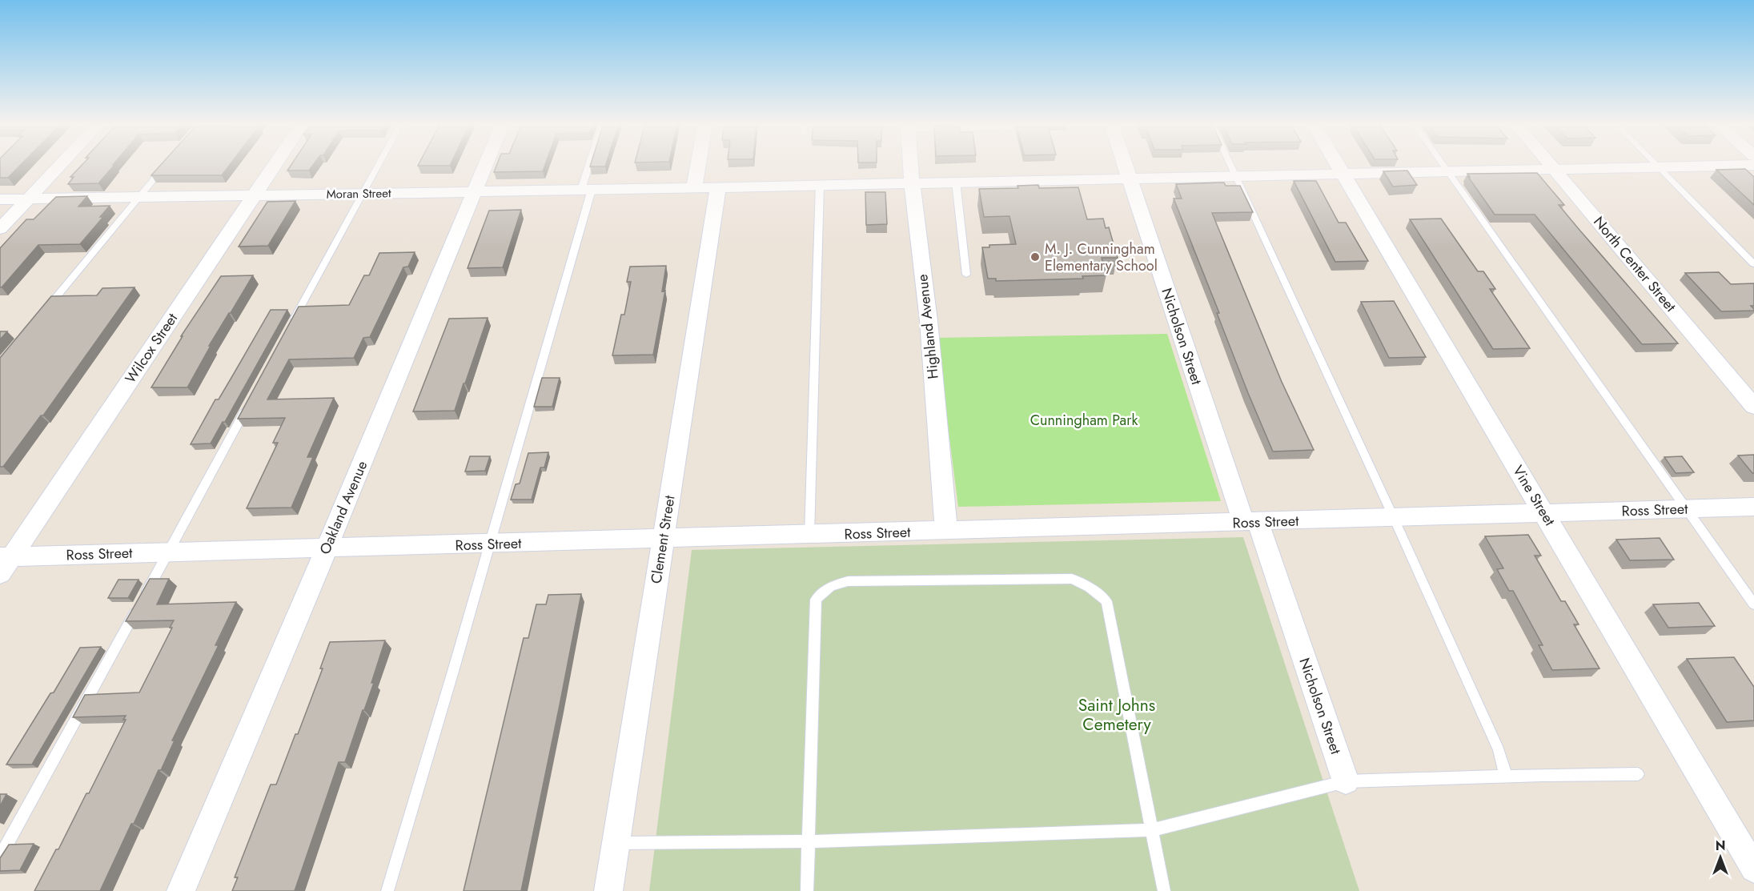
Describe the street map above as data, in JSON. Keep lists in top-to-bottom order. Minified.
{"streets":{"street":["Moran Street","North Center Street","Highland Avenue","Nicholson Street","Wilcox Street","Vine Street","Oakland Avenue","Ross Street","Clement Street"]},"crossings":[["Moran Street","North Center Street"],["Moran Street","Highland Avenue"],["Moran Street","Nicholson Street"],["Moran Street","Wilcox Street"],["Moran Street","Vine Street"],["Moran Street","Oakland Avenue"],["Moran Street","Clement Street"],["Highland Avenue","Ross Street"],["Nicholson Street","Ross Street"],["Wilcox Street","Ross Street"],["Vine Street","Ross Street"],["Oakland Avenue","Ross Street"],["Ross Street","Clement Street"]],"parks":["Cunningham Park","Saint Johns Cemetery"],"places":["M. J. Cunningham Elementary School"],"north":"top"}
